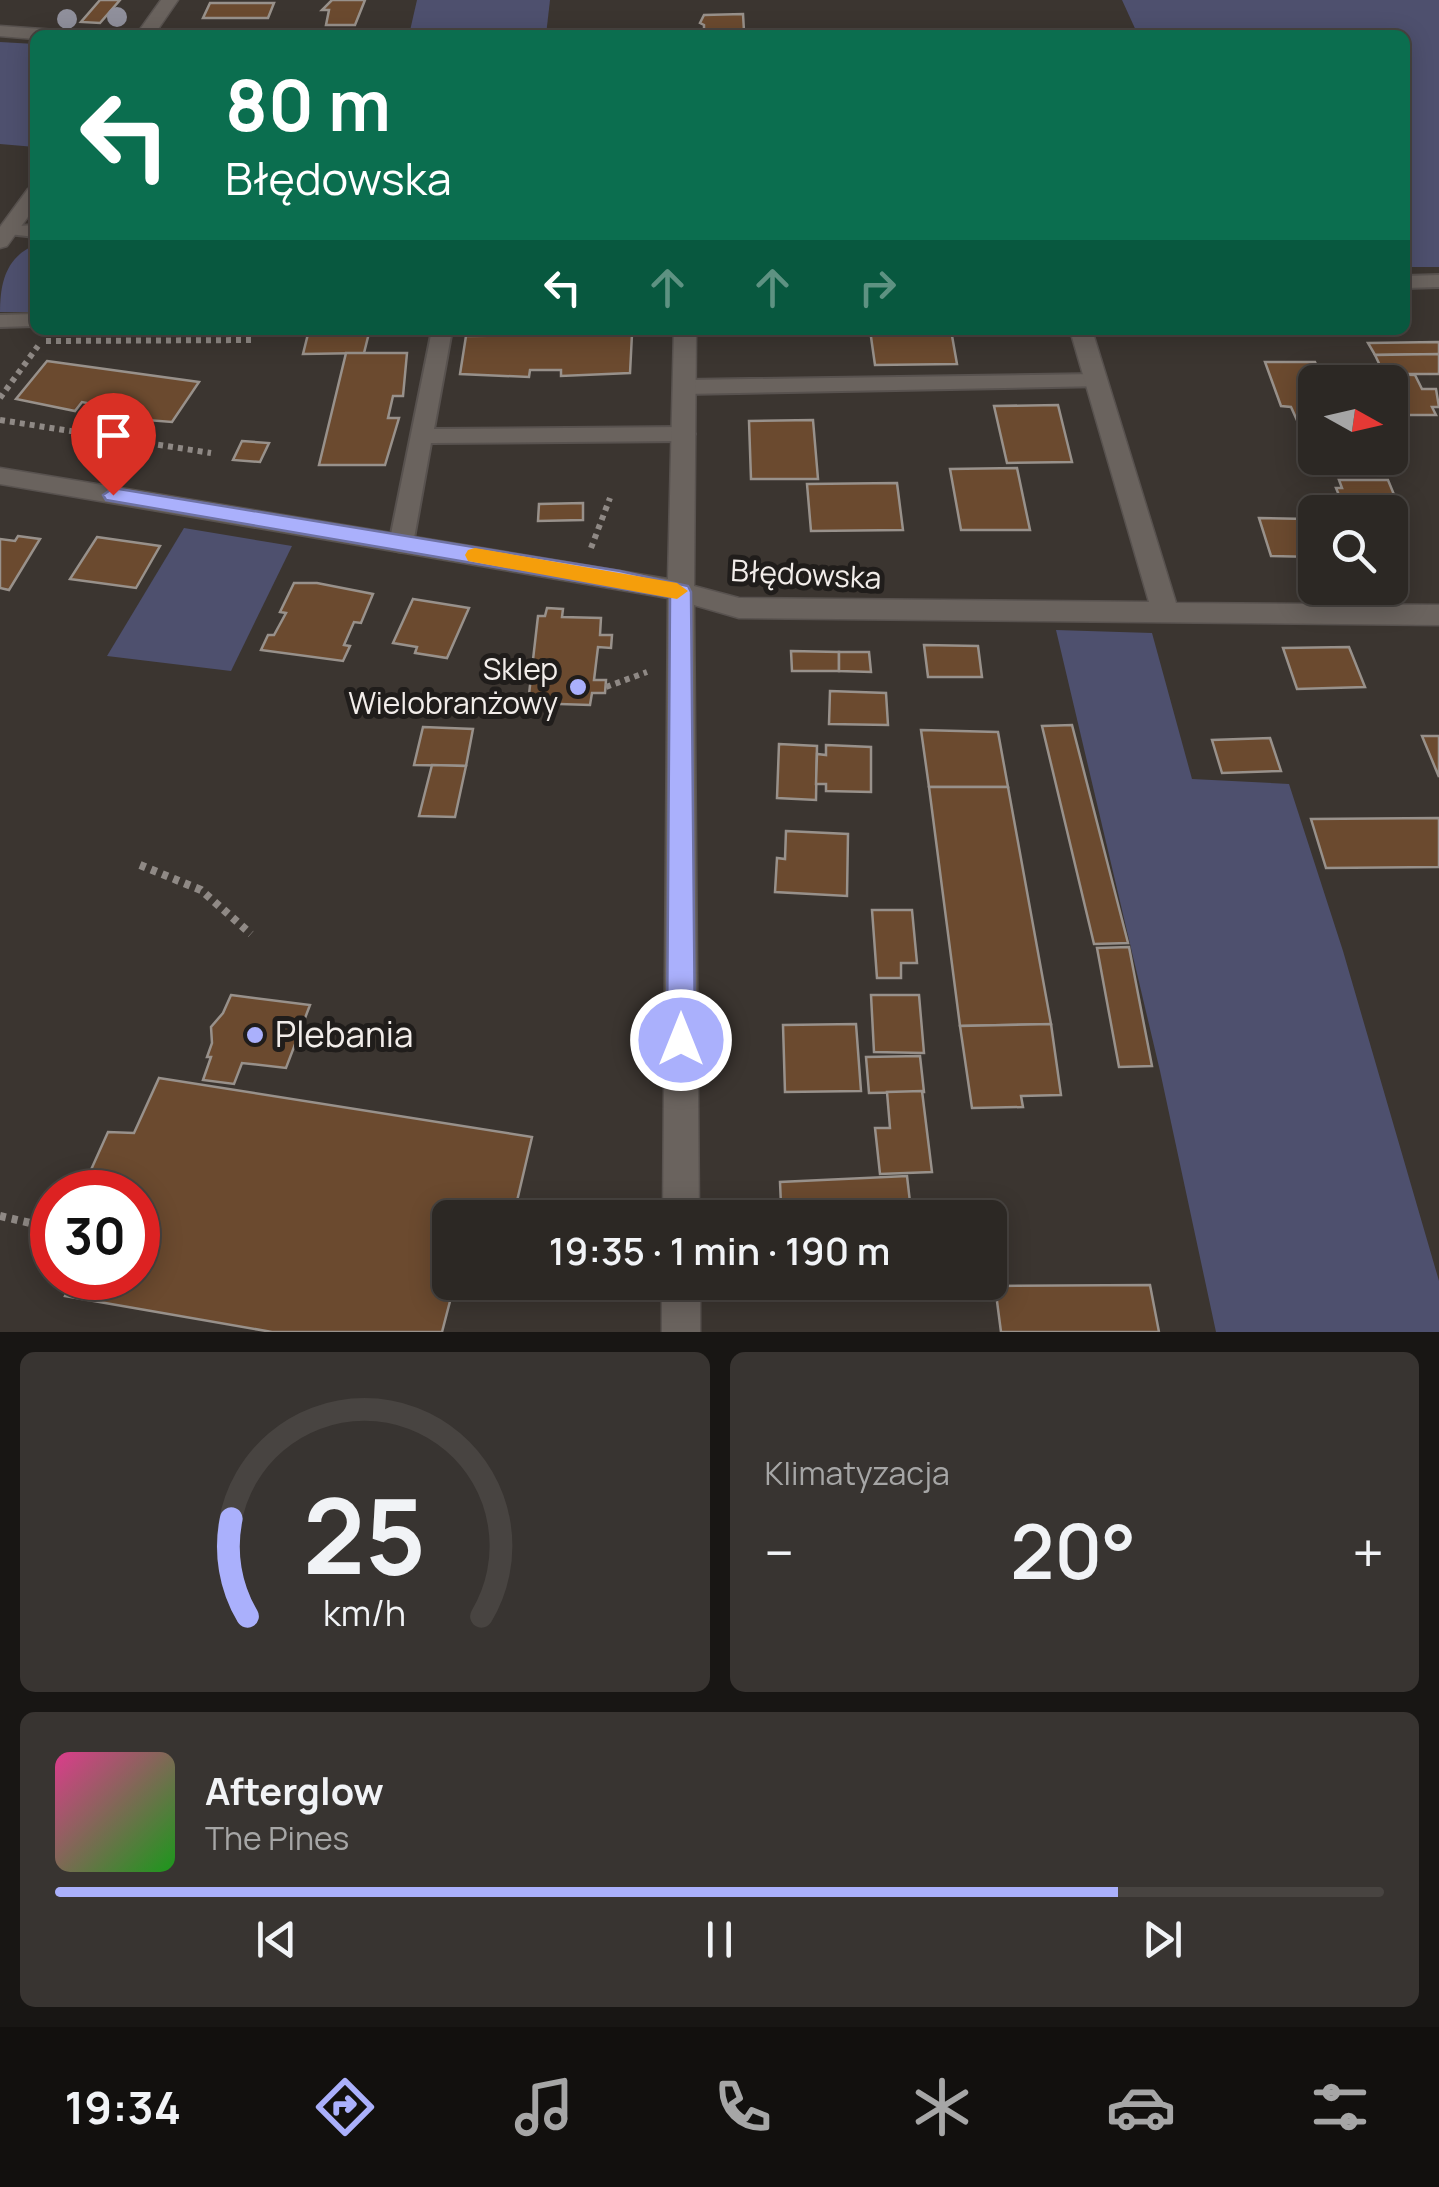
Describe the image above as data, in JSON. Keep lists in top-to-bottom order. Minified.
{"streets":{"street":["Błędowska"]},"places":["Sklep Wielobranżowy","Plebania"],"north":"right","page":{"turn":["80 m","Błędowska"],"limit":"30","trip":"19:35 · 1 min · 190 m","tile":"Klimatyzacja","heat":["−","20°","+"],"song":["Afterglow","The Pines"],"tabs":"19:34","gauge":["25","km/h"]}}
